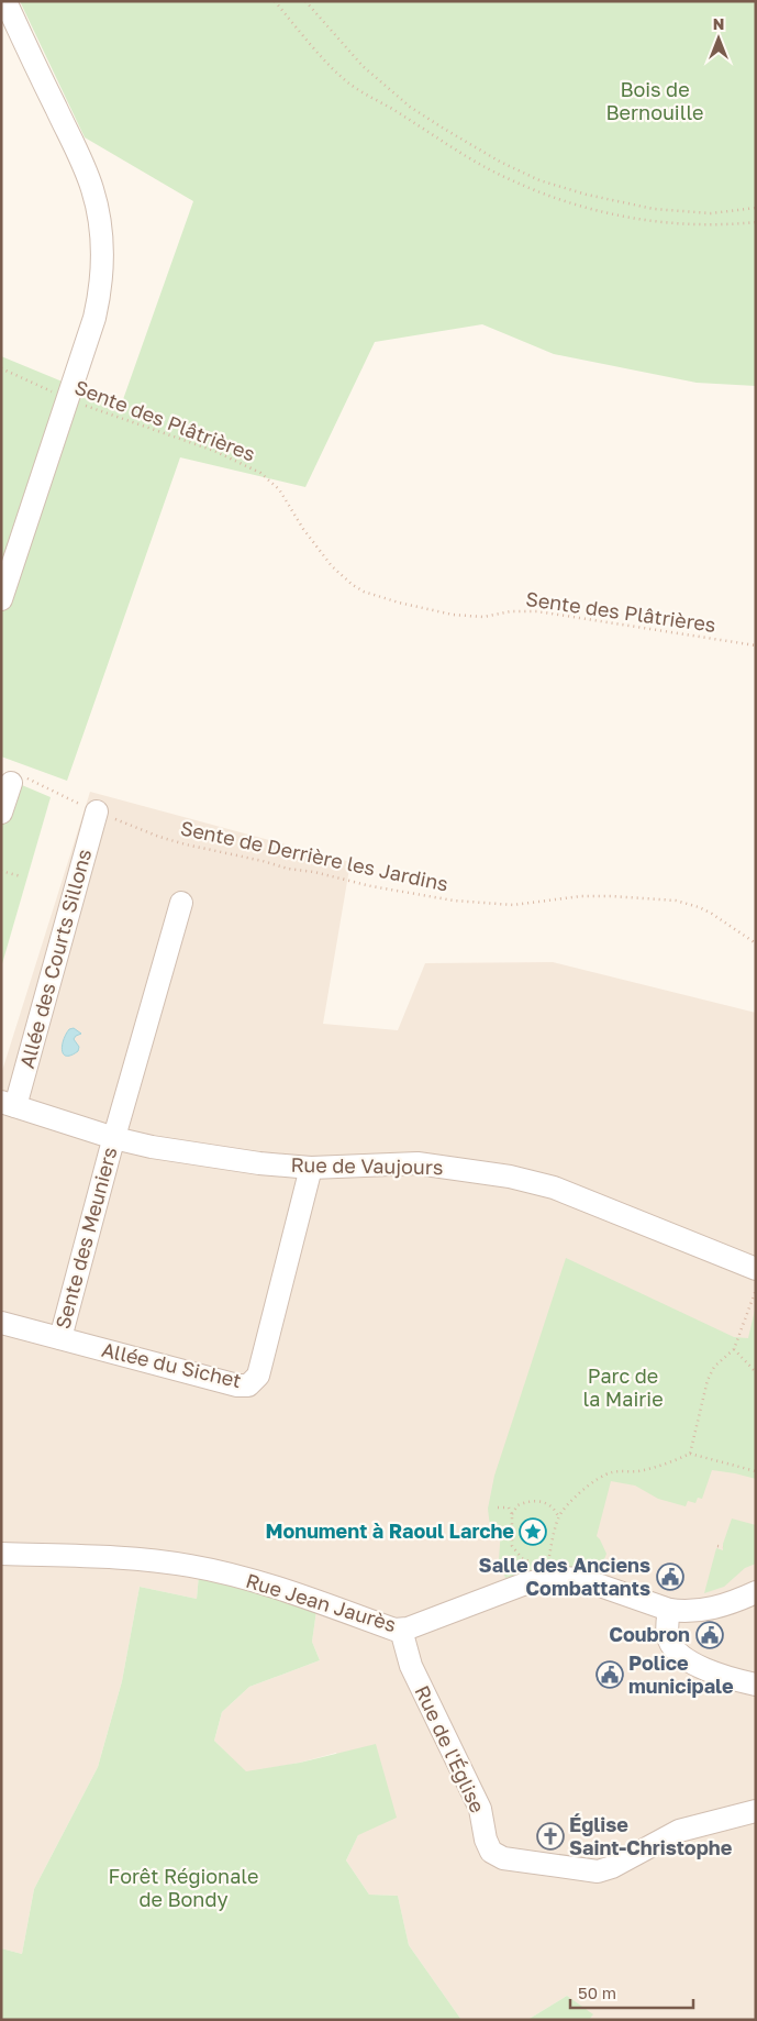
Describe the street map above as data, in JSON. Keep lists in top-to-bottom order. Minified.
{"streets":{"street":["Allée des Courts Sillons","Rue de Vaujours","Sente des Meuniers","Allée du Sichet","Rue Jean Jaurès","Rue de l'Église"],"path":["Sente des Plâtrières","Sente de Derrière les Jardins"]},"crossings":[["Sente de Derrière les Jardins","Allée des Courts Sillons"],["Allée des Courts Sillons","Rue de Vaujours"],["Rue de Vaujours","Sente des Meuniers"],["Rue de Vaujours","Allée du Sichet"],["Sente des Meuniers","Allée du Sichet"],["Rue Jean Jaurès","Rue de l'Église"]],"parks":["Bois de Bernouille","Parc de la Mairie","Forêt Régionale de Bondy"],"places":{"place":["Monument à Raoul Larche"],"public building":["Salle des Anciens Combattants","Coubron","Police municipale"],"church":["Église Saint-Christophe"]},"scale_bar":"50 m","north":"top"}
